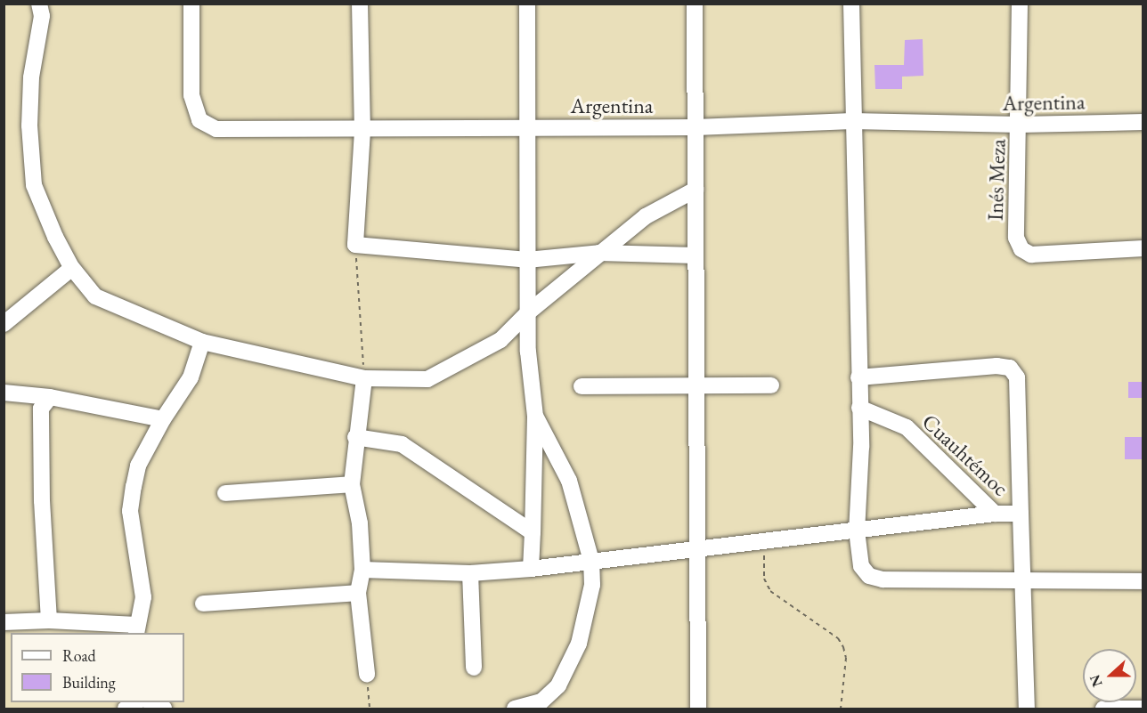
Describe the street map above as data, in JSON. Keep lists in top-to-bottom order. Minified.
{"streets":{"street":["Argentina","Inés Meza","Cuauhtémoc"]},"crossings":[["Argentina","Inés Meza"]],"legend":["Road","Building"],"north":"left"}
